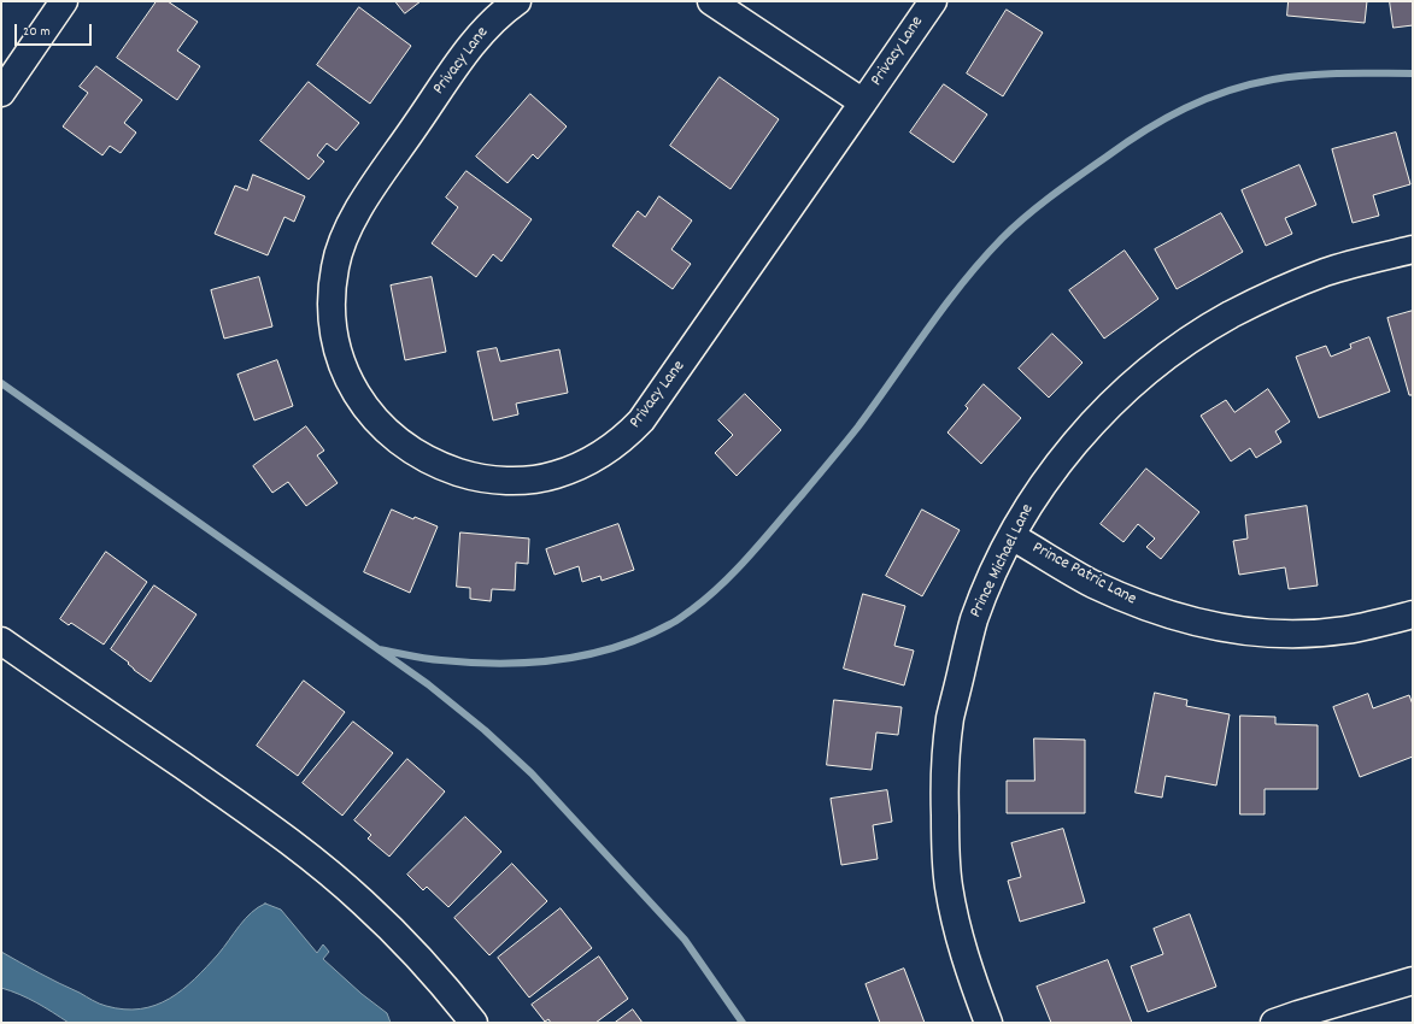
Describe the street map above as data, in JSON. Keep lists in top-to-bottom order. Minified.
{"streets":{"street":["Privacy Lane","Prince Michael Lane","Prince Patric Lane"]},"crossings":[["Prince Michael Lane","Prince Patric Lane"]],"scale_bar":"20 m"}
